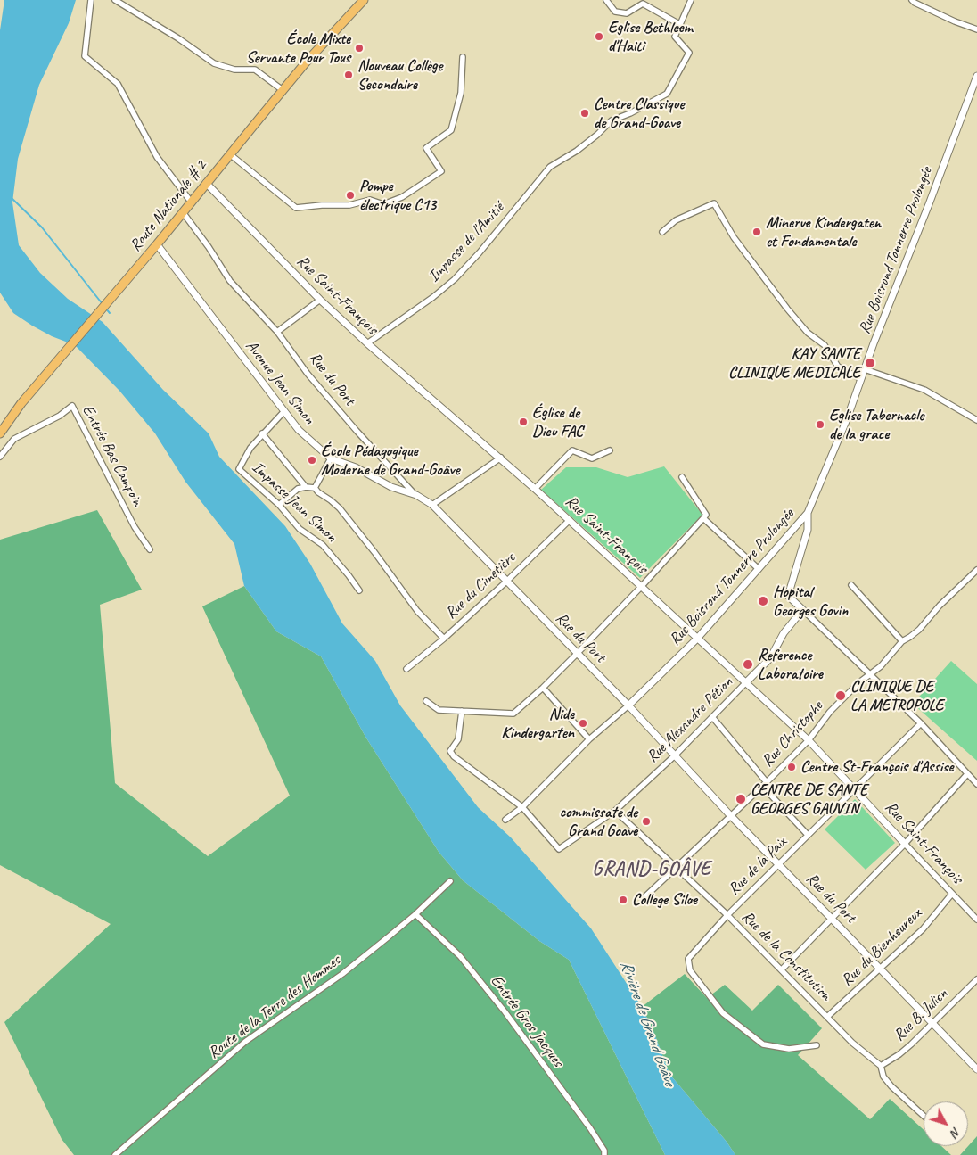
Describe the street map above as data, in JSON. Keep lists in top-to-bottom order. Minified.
{"streets":{"main road":["Route Nationale # 2"],"street":["Impasse de l'Amitié","Rue Boisrond Tonnerre Prolongée","Rue Saint-François","Rue du Port","Avenue Jean Simon","Entrée Bas Campoin","Impasse Jean Simon","Rue du Cimetière","Rue Alexandre Pétion","Rue Christophe","Rue de la Paix","Rue du Bienheureux","Rue de la Constitution","Route de la Terre des Hommes","Rue B. Julien","Entrée Gros Jacques"]},"crossings":[["Route Nationale # 2","Rue Saint-François"],["Route Nationale # 2","Rue du Port"],["Route Nationale # 2","Avenue Jean Simon"],["Impasse de l'Amitié","Rue Saint-François"],["Rue Boisrond Tonnerre Prolongée","Rue Saint-François"],["Rue Boisrond Tonnerre Prolongée","Rue du Port"],["Rue Saint-François","Rue du Cimetière"],["Rue Saint-François","Rue Alexandre Pétion"],["Rue Saint-François","Rue Christophe"],["Rue Saint-François","Rue de la Paix"],["Rue Saint-François","Rue du Bienheureux"],["Rue du Port","Avenue Jean Simon"],["Rue du Port","Rue du Cimetière"],["Rue du Port","Rue Alexandre Pétion"],["Rue du Port","Rue Christophe"],["Rue du Port","Rue de la Paix"],["Rue du Port","Rue du Bienheureux"],["Rue du Port","Rue B. Julien"],["Avenue Jean Simon","Impasse Jean Simon"],["Rue Alexandre Pétion","Rue de la Constitution"],["Rue Christophe","Rue de la Constitution"],["Rue de la Paix","Rue de la Constitution"],["Rue du Bienheureux","Rue de la Constitution"],["Rue de la Constitution","Rue B. Julien"],["Route de la Terre des Hommes","Entrée Gros Jacques"]],"districts":["GRAND-GOÂVE"],"water":["Rivière de Grand Goâve"],"places":["Eglise Bethleem d'Haiti","École Mixte Servante Pour Tous","Nouveau Collège Secondaire","Centre Classique de Grand-Goave","Pompe électrique C13","Minerve Kindergaten et Fondamentale","KAY SANTE CLINIQUE MEDICALE","Église de Dieu FAC","Eglise Tabernacle de la grace","École Pédagogique Moderne de Grand-Goâve","Hopital Georges Govin","Reference Laboratoire","CLINIQUE DE LA METROPOLE","Nide Kindergarten","Centre St-François d'Assise","CENTRE DE SANTE GEORGES GAUVIN","commissate de Grand Goave","College Siloe"],"north":"bottom right"}
